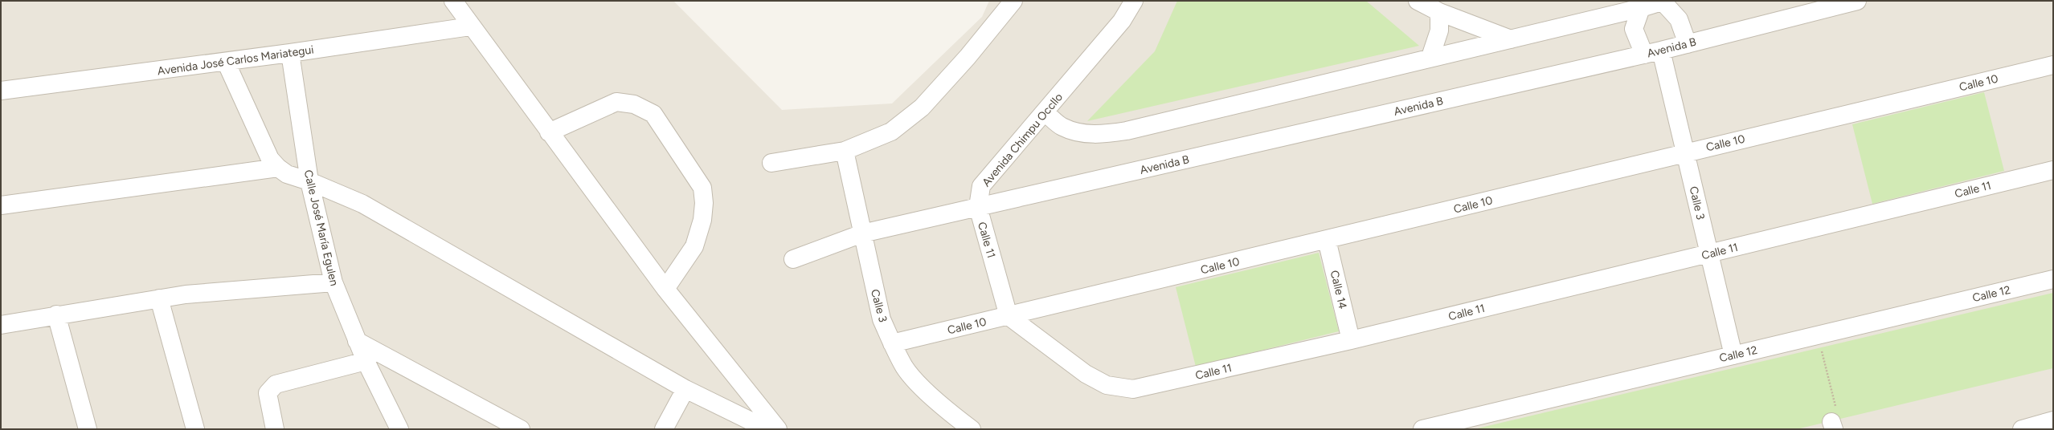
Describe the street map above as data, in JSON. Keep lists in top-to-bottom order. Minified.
{"streets":{"street":["Avenida B","Avenida José Carlos Mariategui","Calle 10","Avenida Chimpu Occllo","Calle 11","Calle 3","Calle José María Egulen","Calle 14","Calle 12"]},"crossings":[["Avenida B","Avenida Chimpu Occllo"],["Avenida B","Calle 11"],["Avenida B","Calle 3"],["Avenida José Carlos Mariategui","Calle José María Egulen"],["Calle 10","Calle 11"],["Calle 10","Calle 3"],["Calle 10","Calle 14"],["Avenida Chimpu Occllo","Calle 11"],["Calle 11","Calle 3"],["Calle 11","Calle 14"],["Calle 3","Calle 12"]]}
